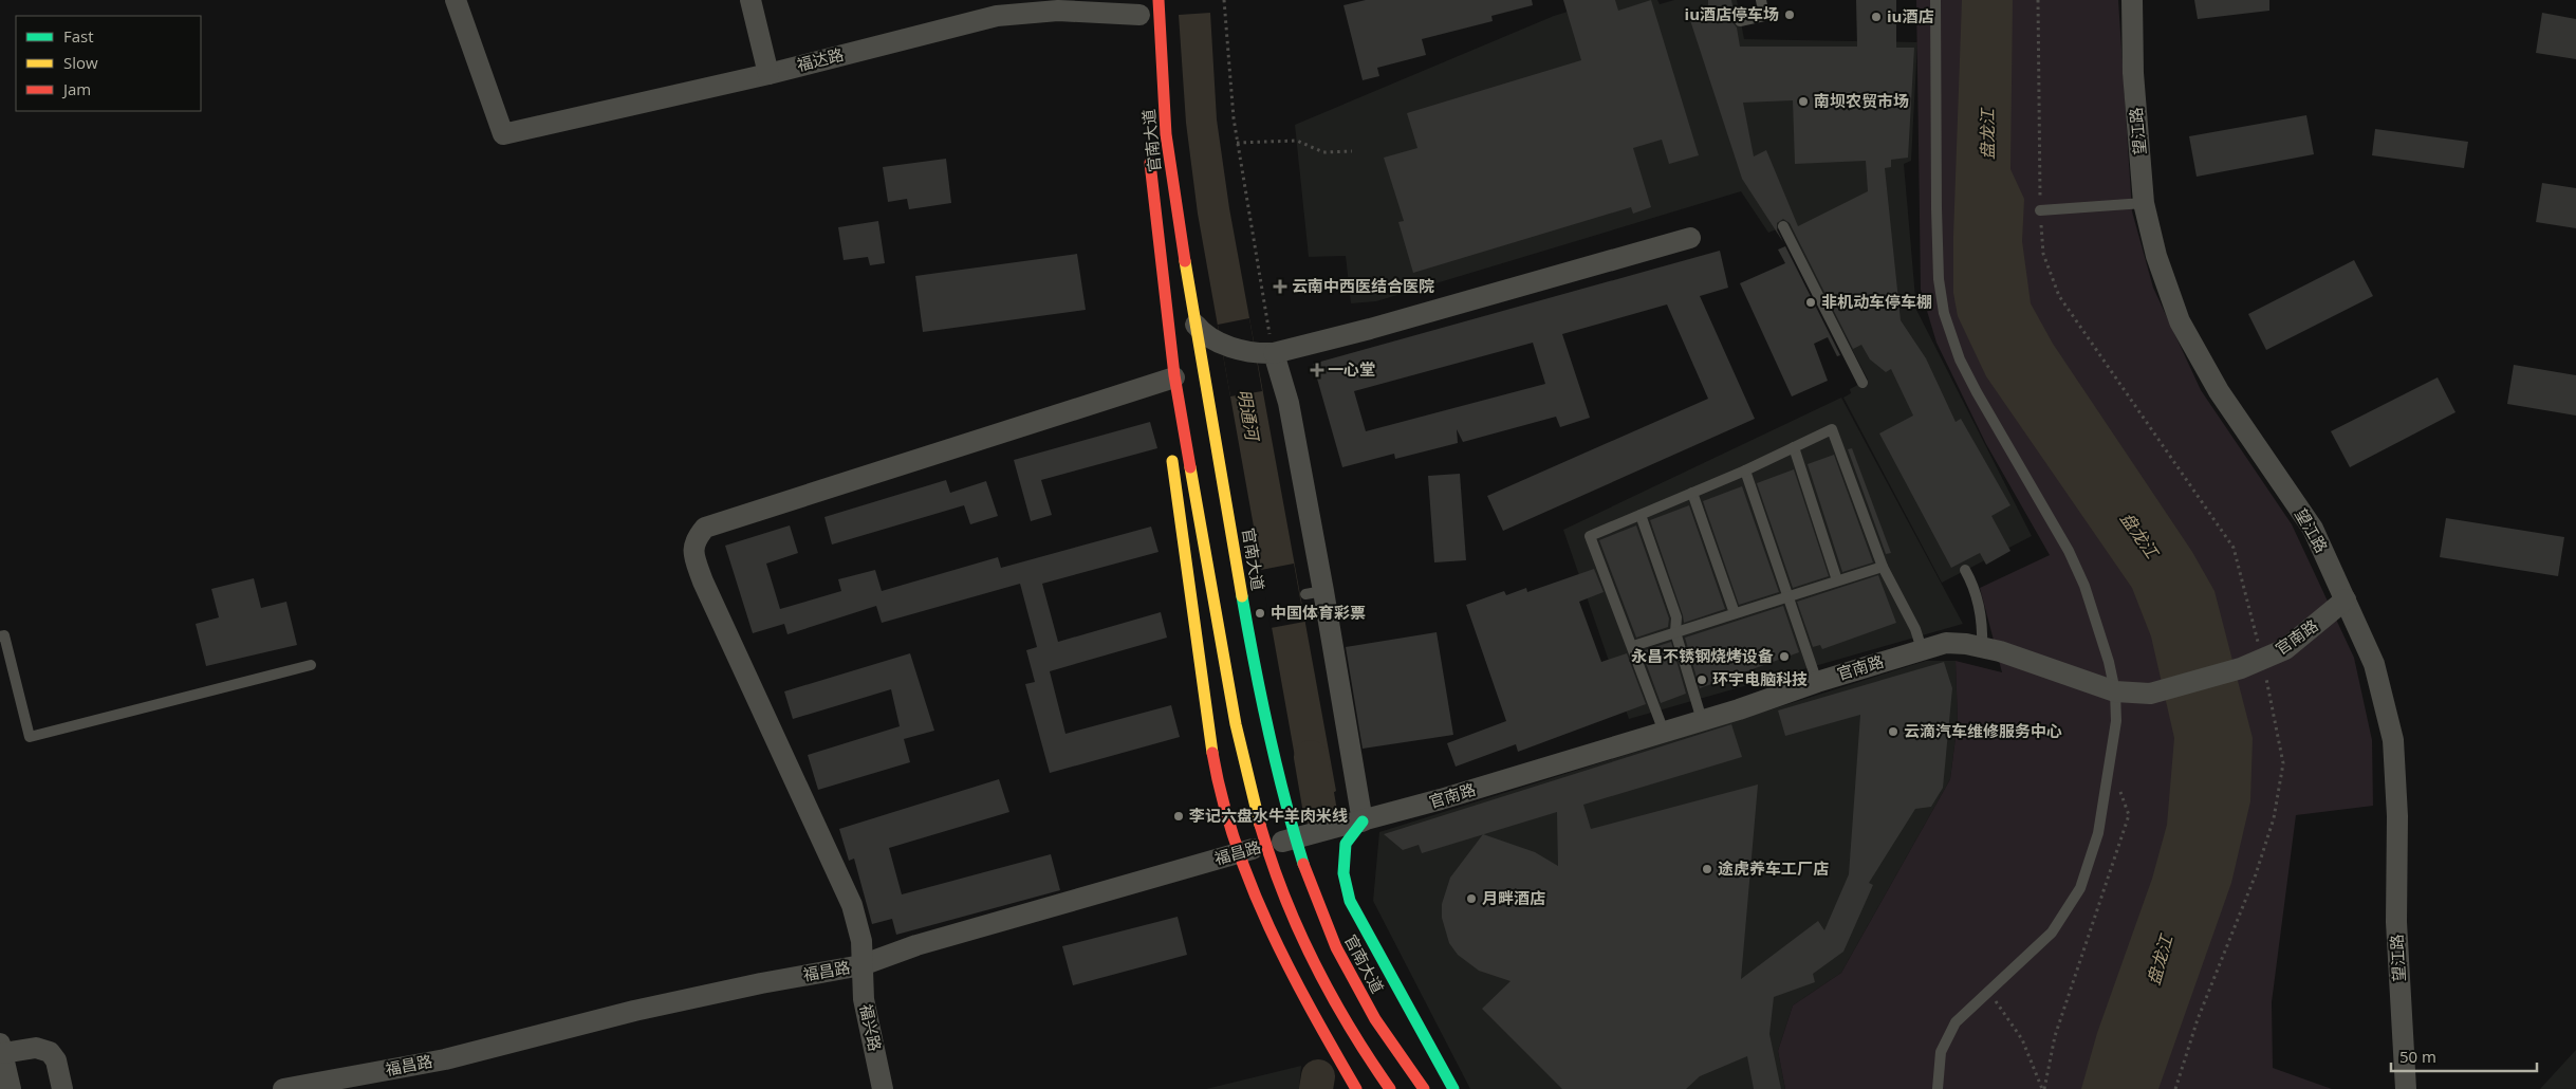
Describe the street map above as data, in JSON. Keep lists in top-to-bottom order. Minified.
{"streets":{"main road":["官南大道"],"street":["福达路","望江路","官南路","福昌路","福兴路"]},"crossings":[["望江路","官南路"],["官南大道","福兴路"],["官南路","福昌路"],["福昌路","福兴路"]],"water":["盘龙江","明通河"],"places":{"other":["iu酒店停车场","iu酒店","南坝农贸市场","非机动车停车棚","中国体育彩票","永昌不锈钢烧烤设备","环宇电脑科技","云滴汽车维修服务中心","李记六盘水牛羊肉米线","途虎养车工厂店","月畔酒店"],"health":["云南中西医结合医院","一心堂"]},"legend":["Fast","Slow","Jam"],"scale_bar":"50 m"}
